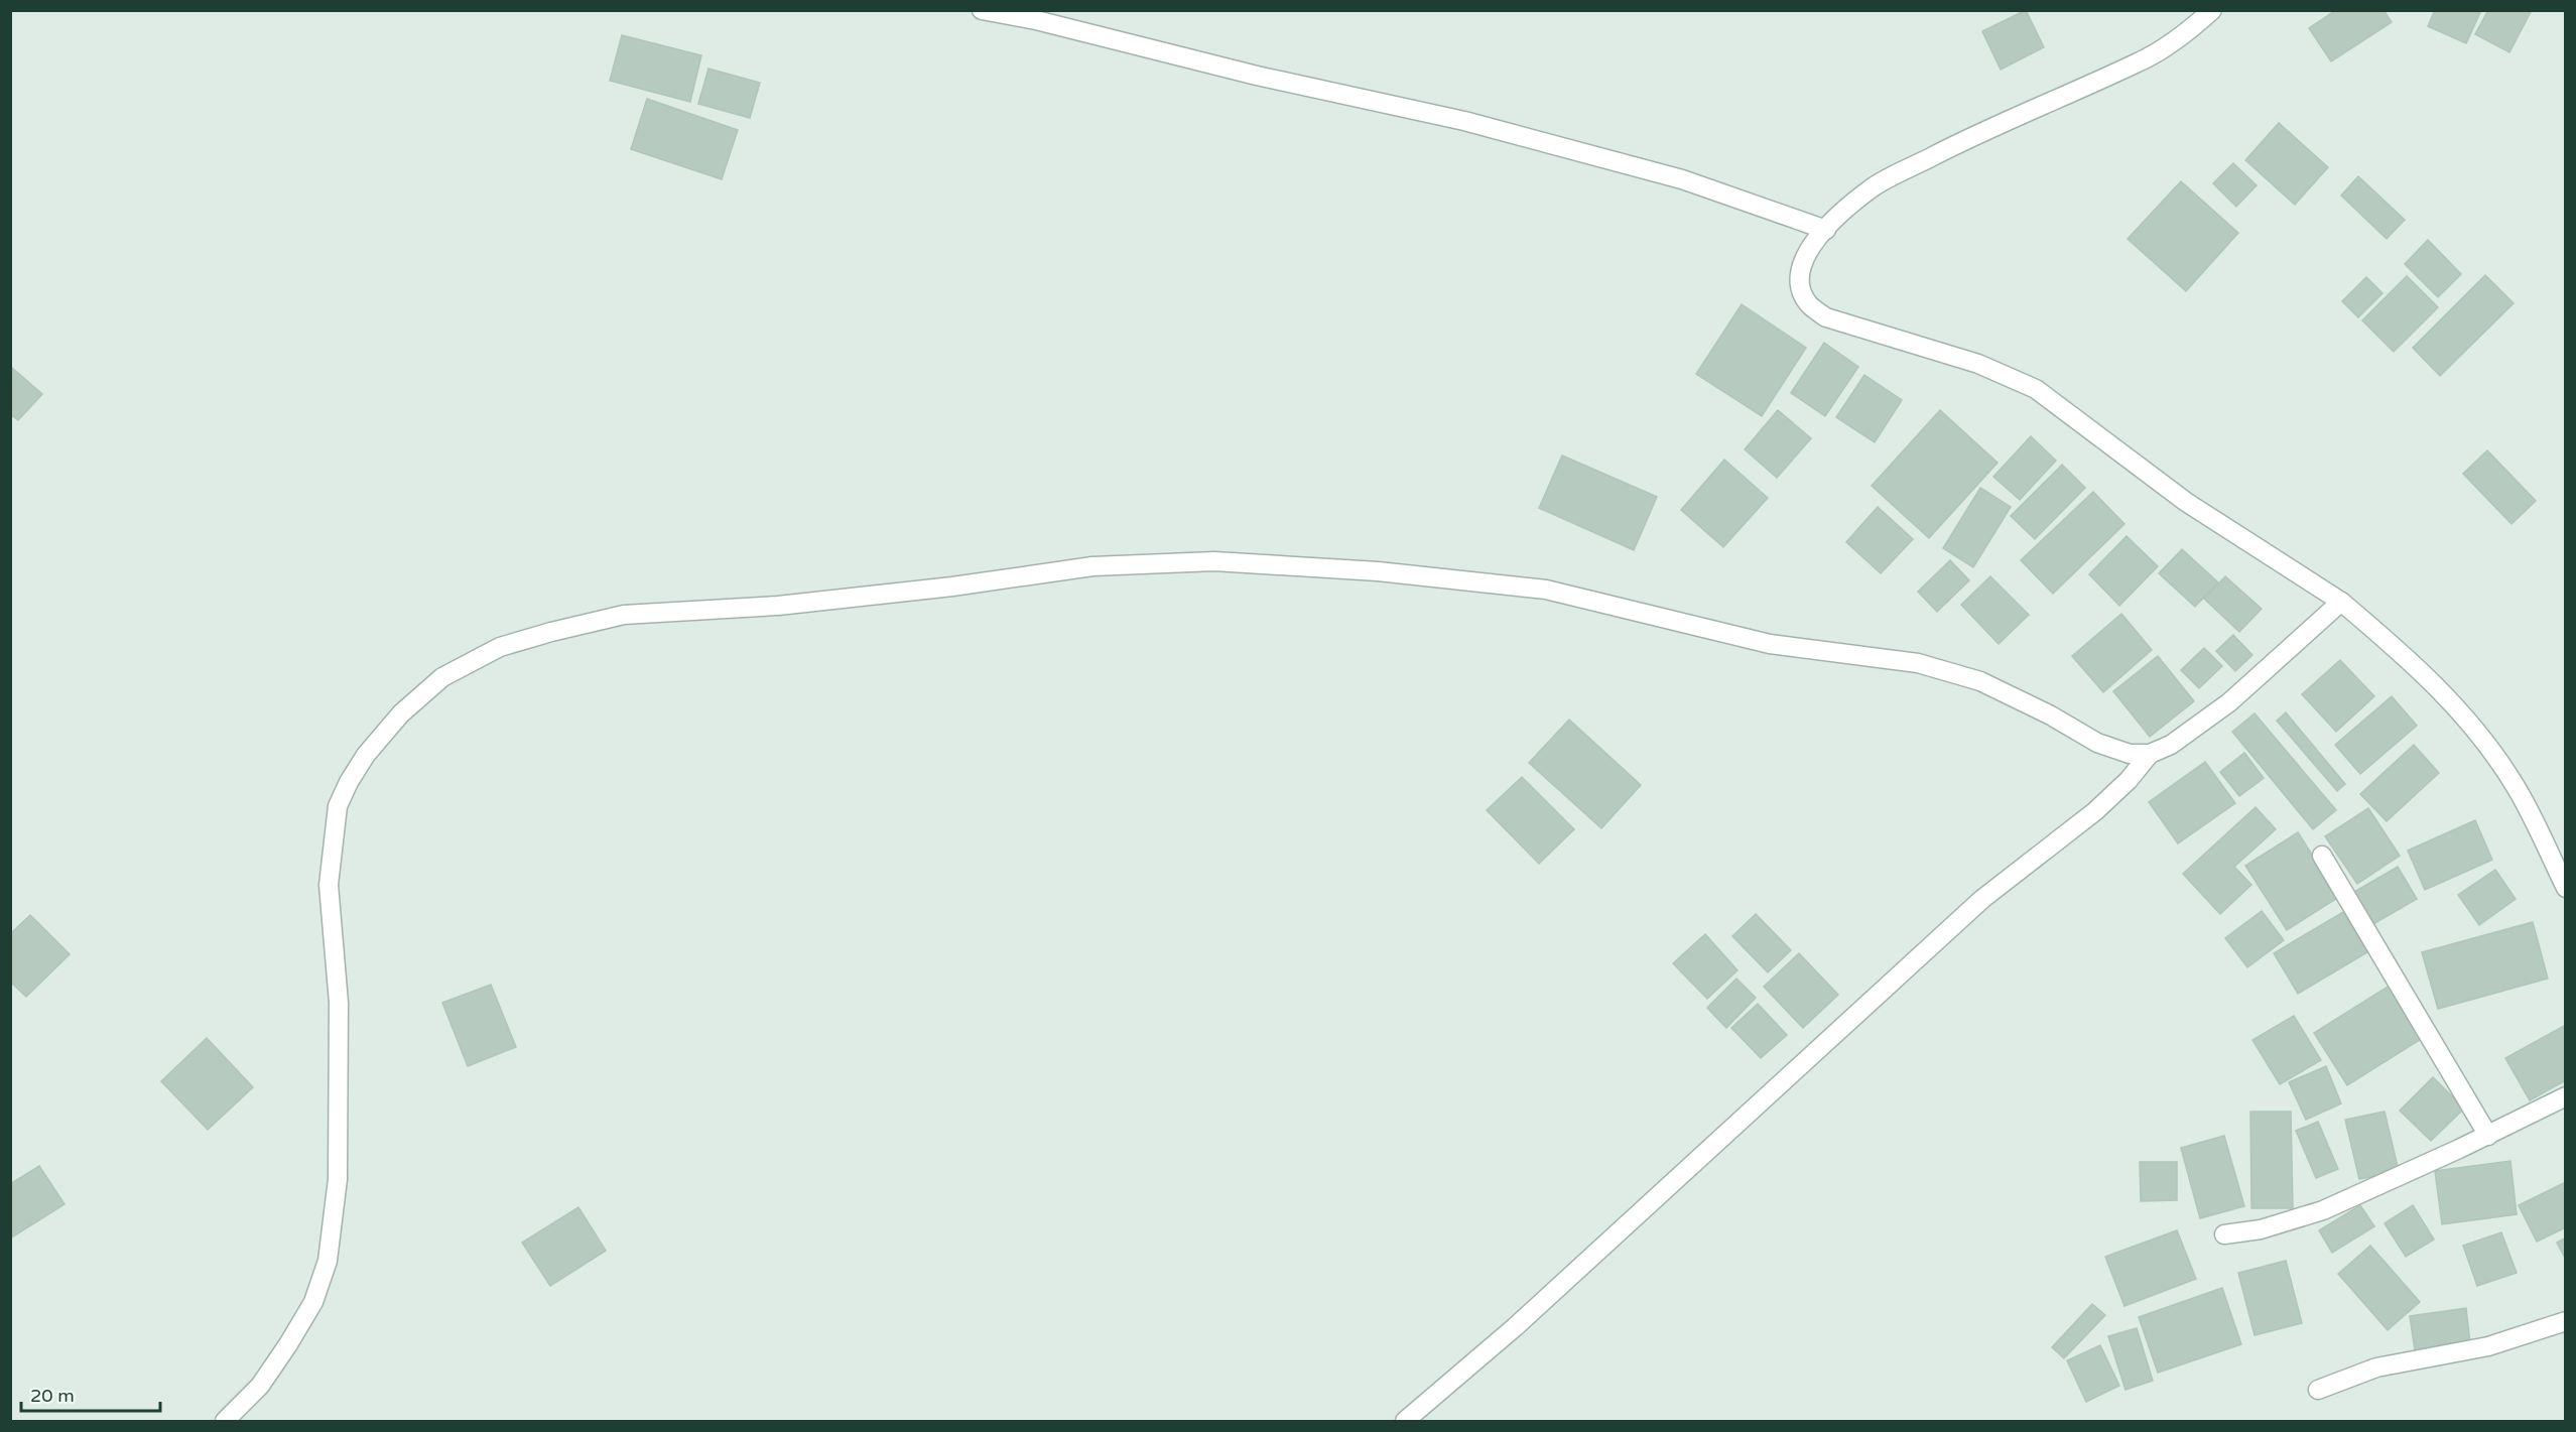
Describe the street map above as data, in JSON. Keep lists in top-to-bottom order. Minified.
{"scale_bar":"20 m"}
